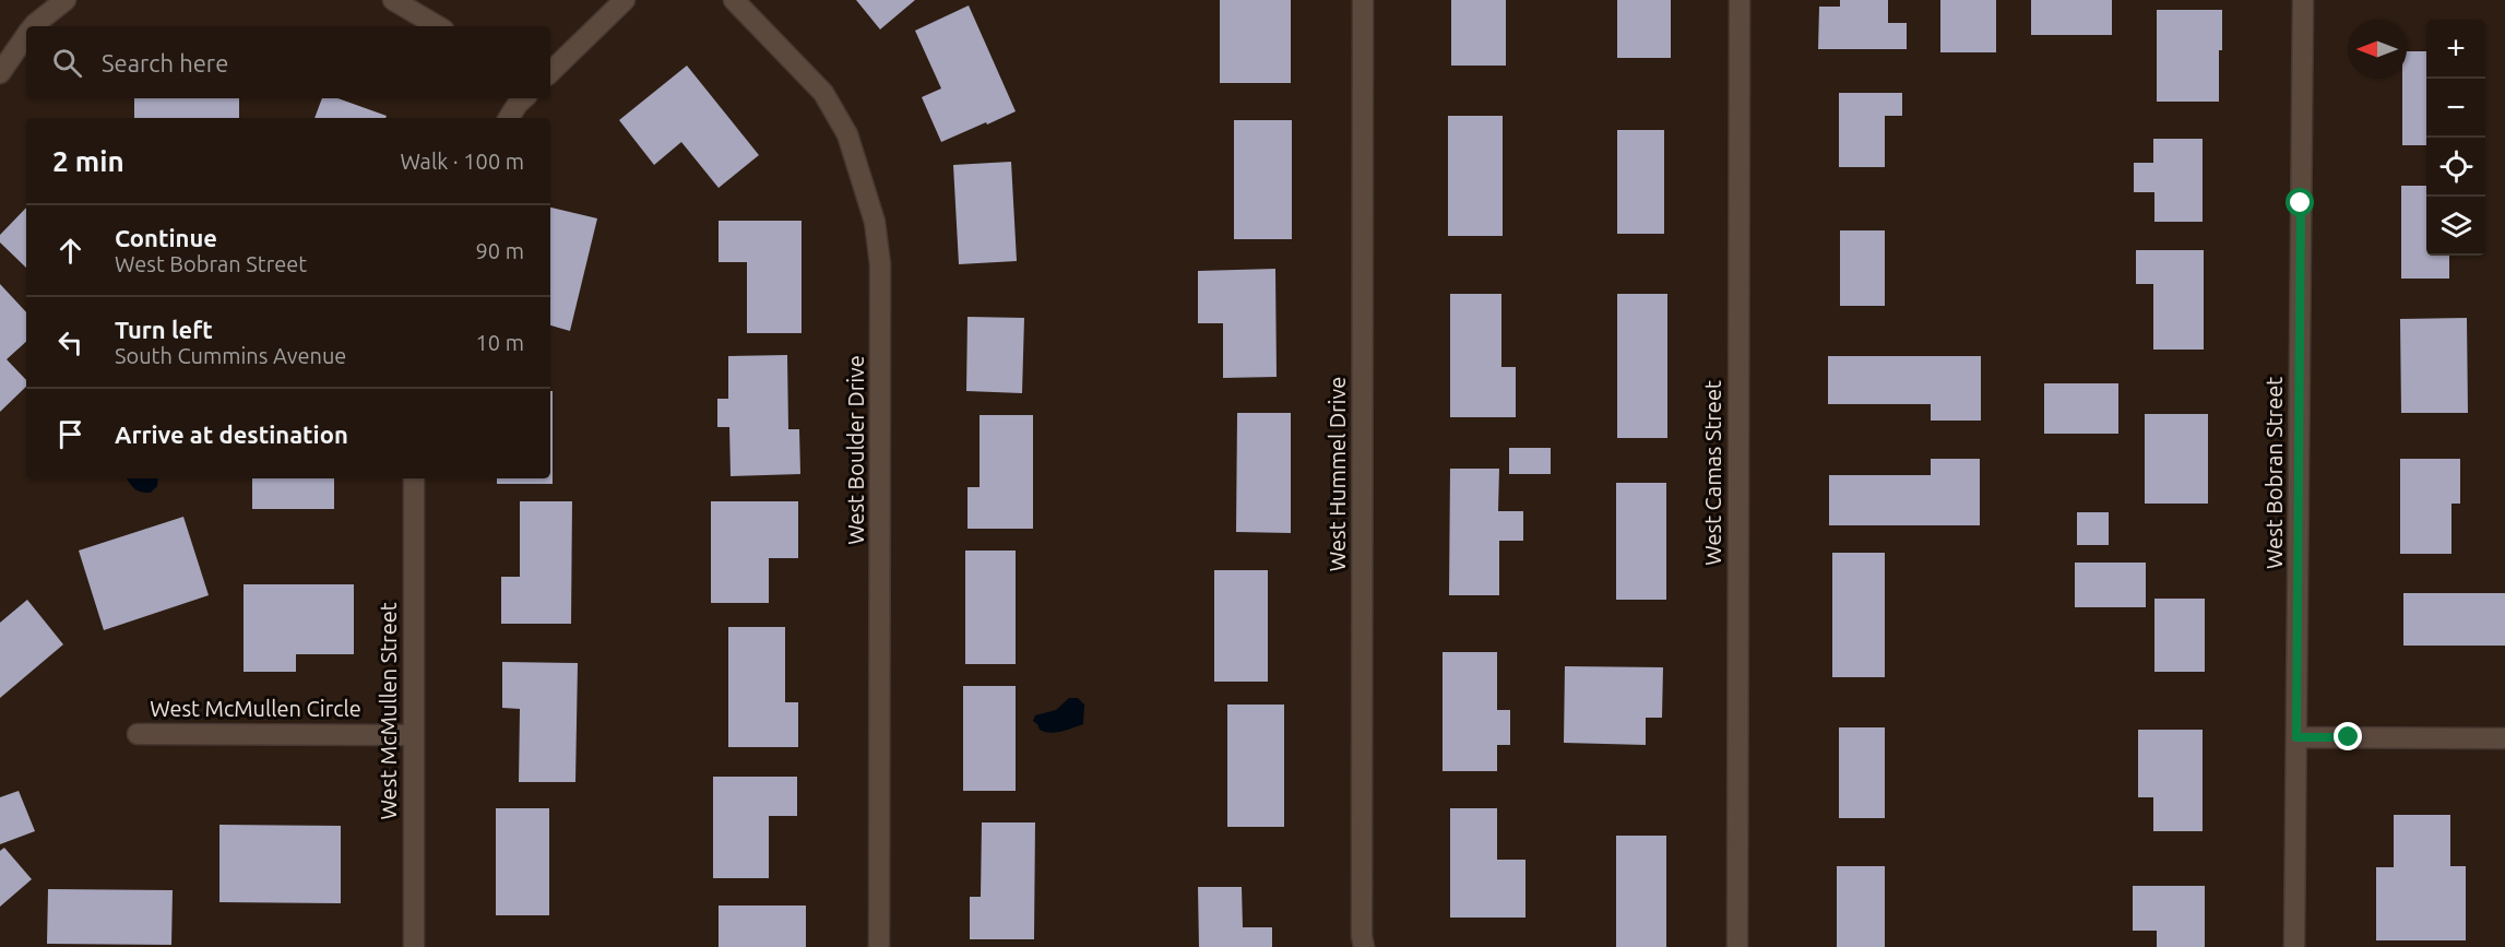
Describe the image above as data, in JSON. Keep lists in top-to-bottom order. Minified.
{"streets":{"street":["West Boulder Drive","West Camas Street","West Bobran Street","West Hummel Drive","West McMullen Circle","West McMullen Street"]},"crossings":[["West McMullen Circle","West McMullen Street"]],"north":"left","page":{"map_buttons":["+","−"],"search":"Search here","heading":["2 min","Walk · 100 m"],"list":[["Continue","West Bobran Street","90 m"],["Turn left","South Cummins Avenue","10 m"],"Arrive at destination"]}}
